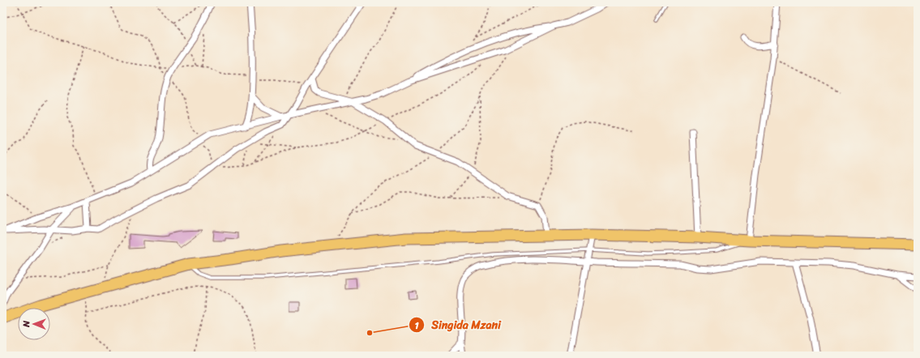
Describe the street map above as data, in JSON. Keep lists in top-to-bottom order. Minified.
{"places":["Singida Mzani"],"north":"left"}
